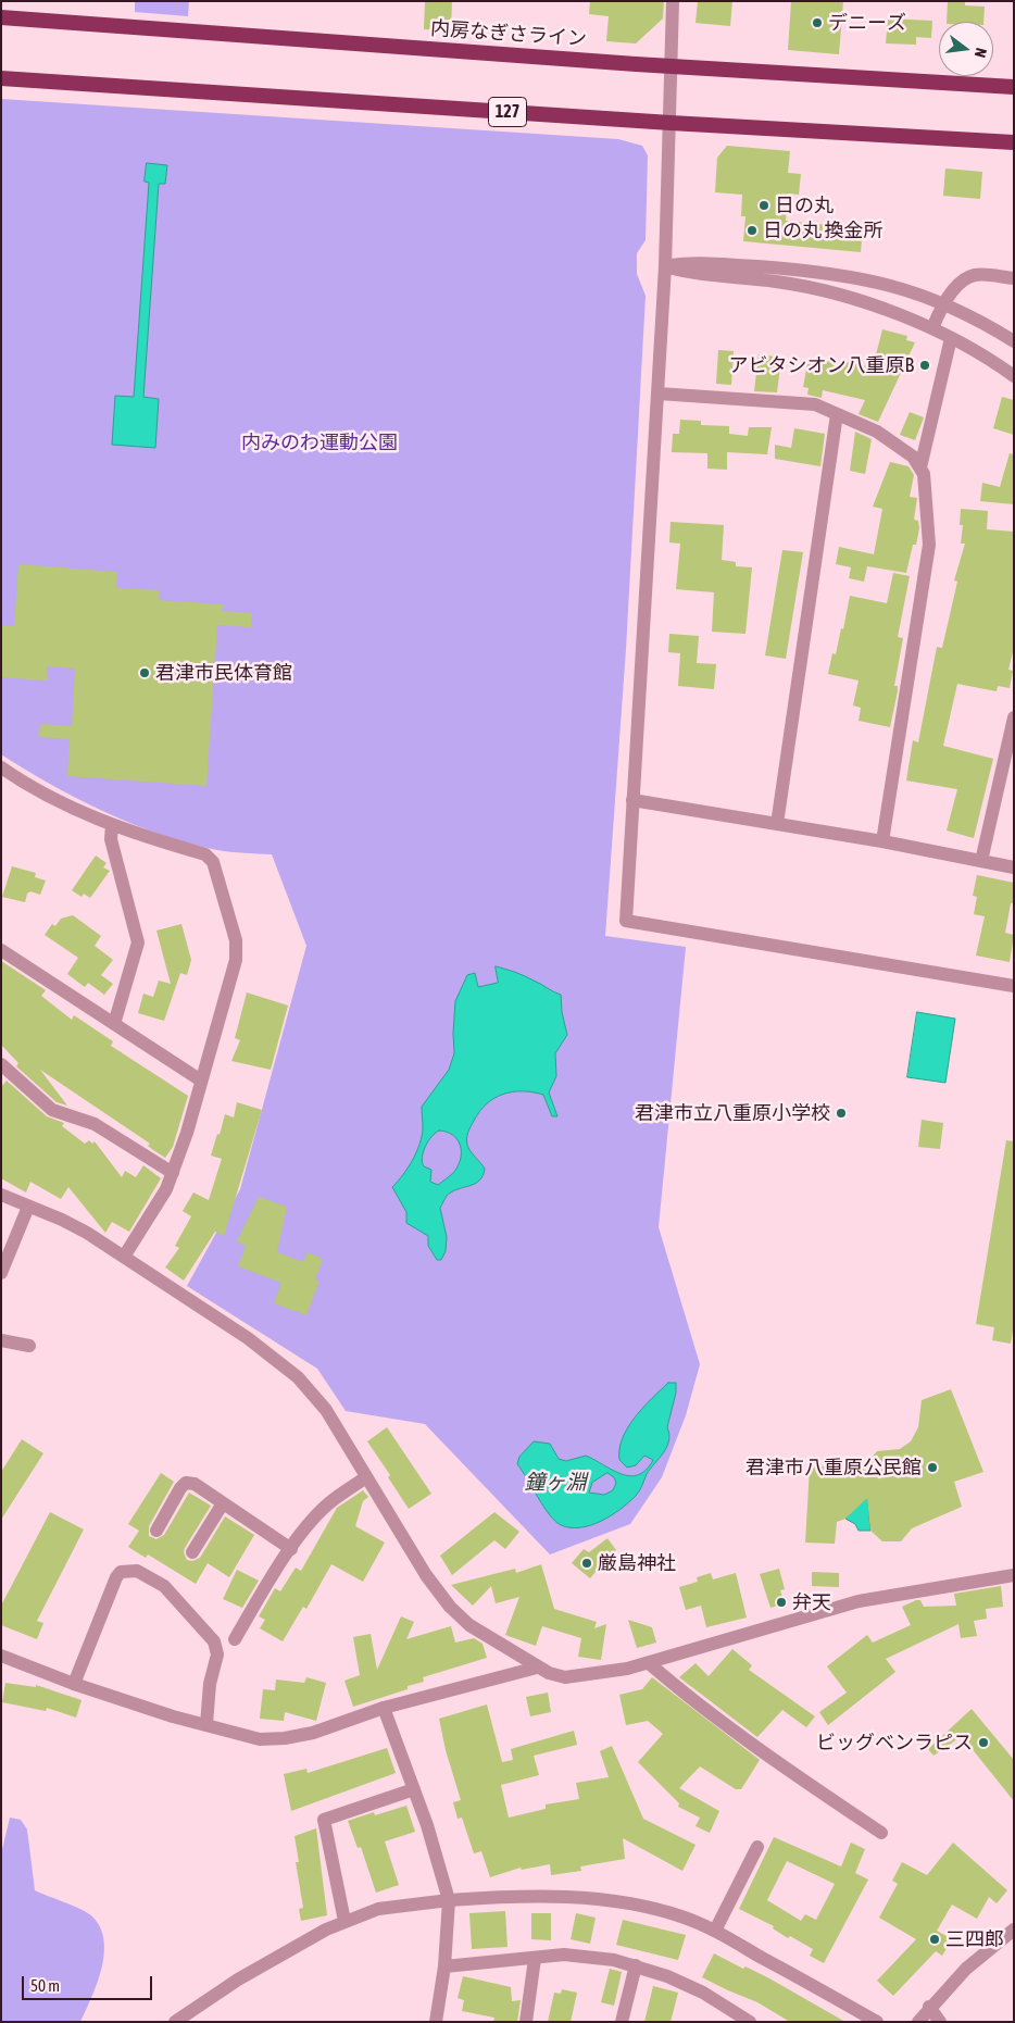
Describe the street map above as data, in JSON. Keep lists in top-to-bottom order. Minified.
{"streets":{"highway":["内房なぎさライン","127"]},"water":["鐘ヶ淵"],"parks":["内みのわ運動公園"],"places":["デニーズ","日の丸","日の丸 換金所","アビタシオン八重原B","君津市民体育館","君津市立八重原小学校","君津市八重原公民館","厳島神社","弁天","ビッグベンラピス","三四郎"],"scale_bar":"50 m","north":"right"}
